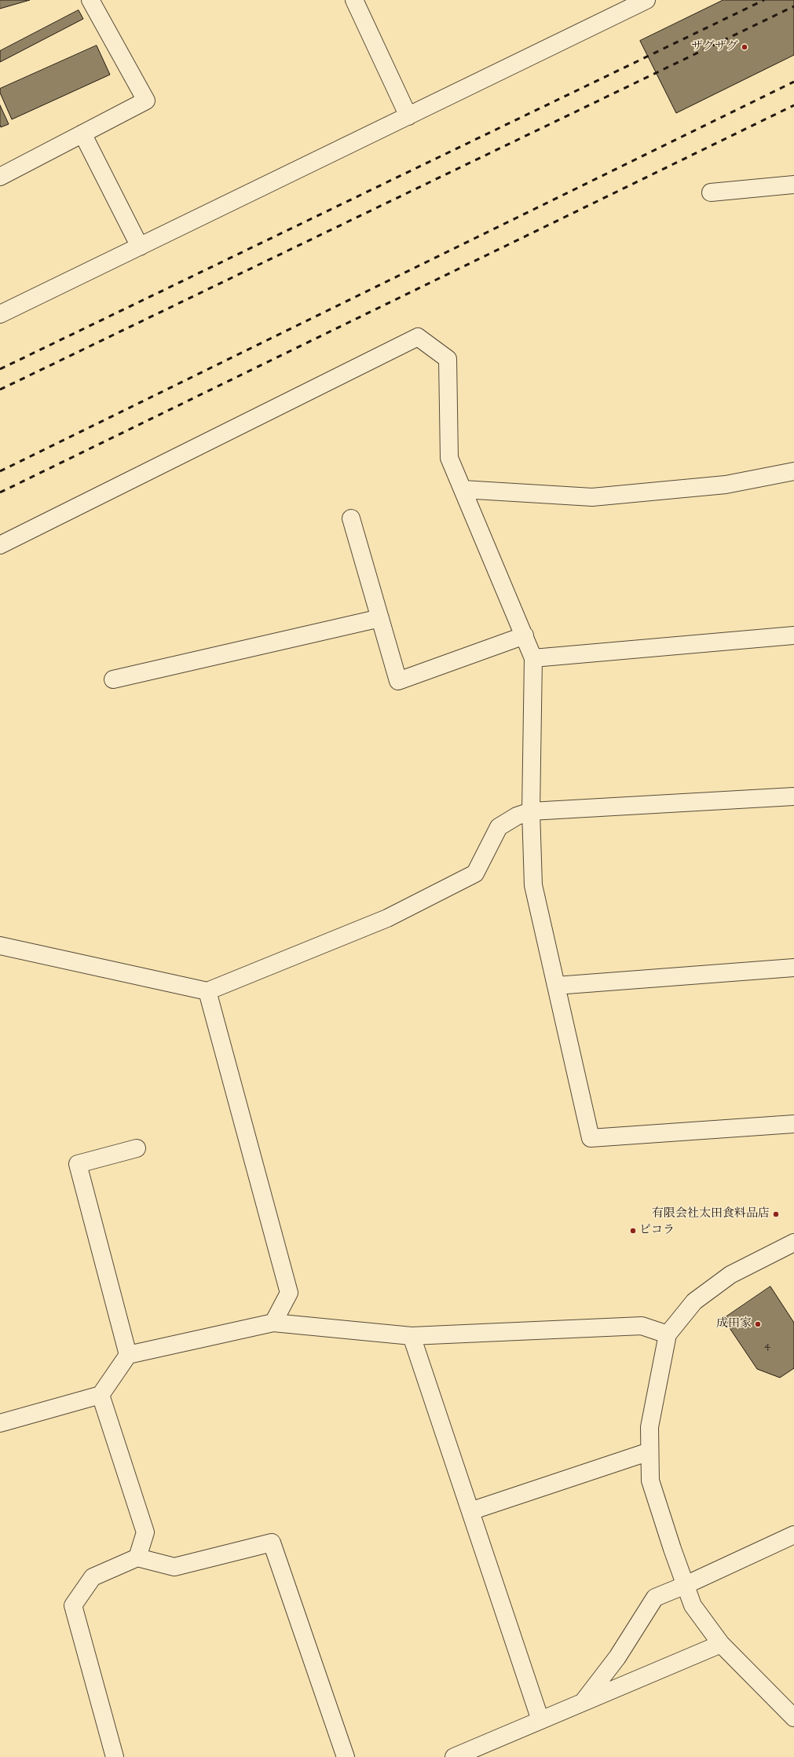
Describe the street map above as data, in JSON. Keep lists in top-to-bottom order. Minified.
{"places":["ザグザグ","有限会社太田食料品店","ピコラ","成田家"],"house_numbers":["4"]}
